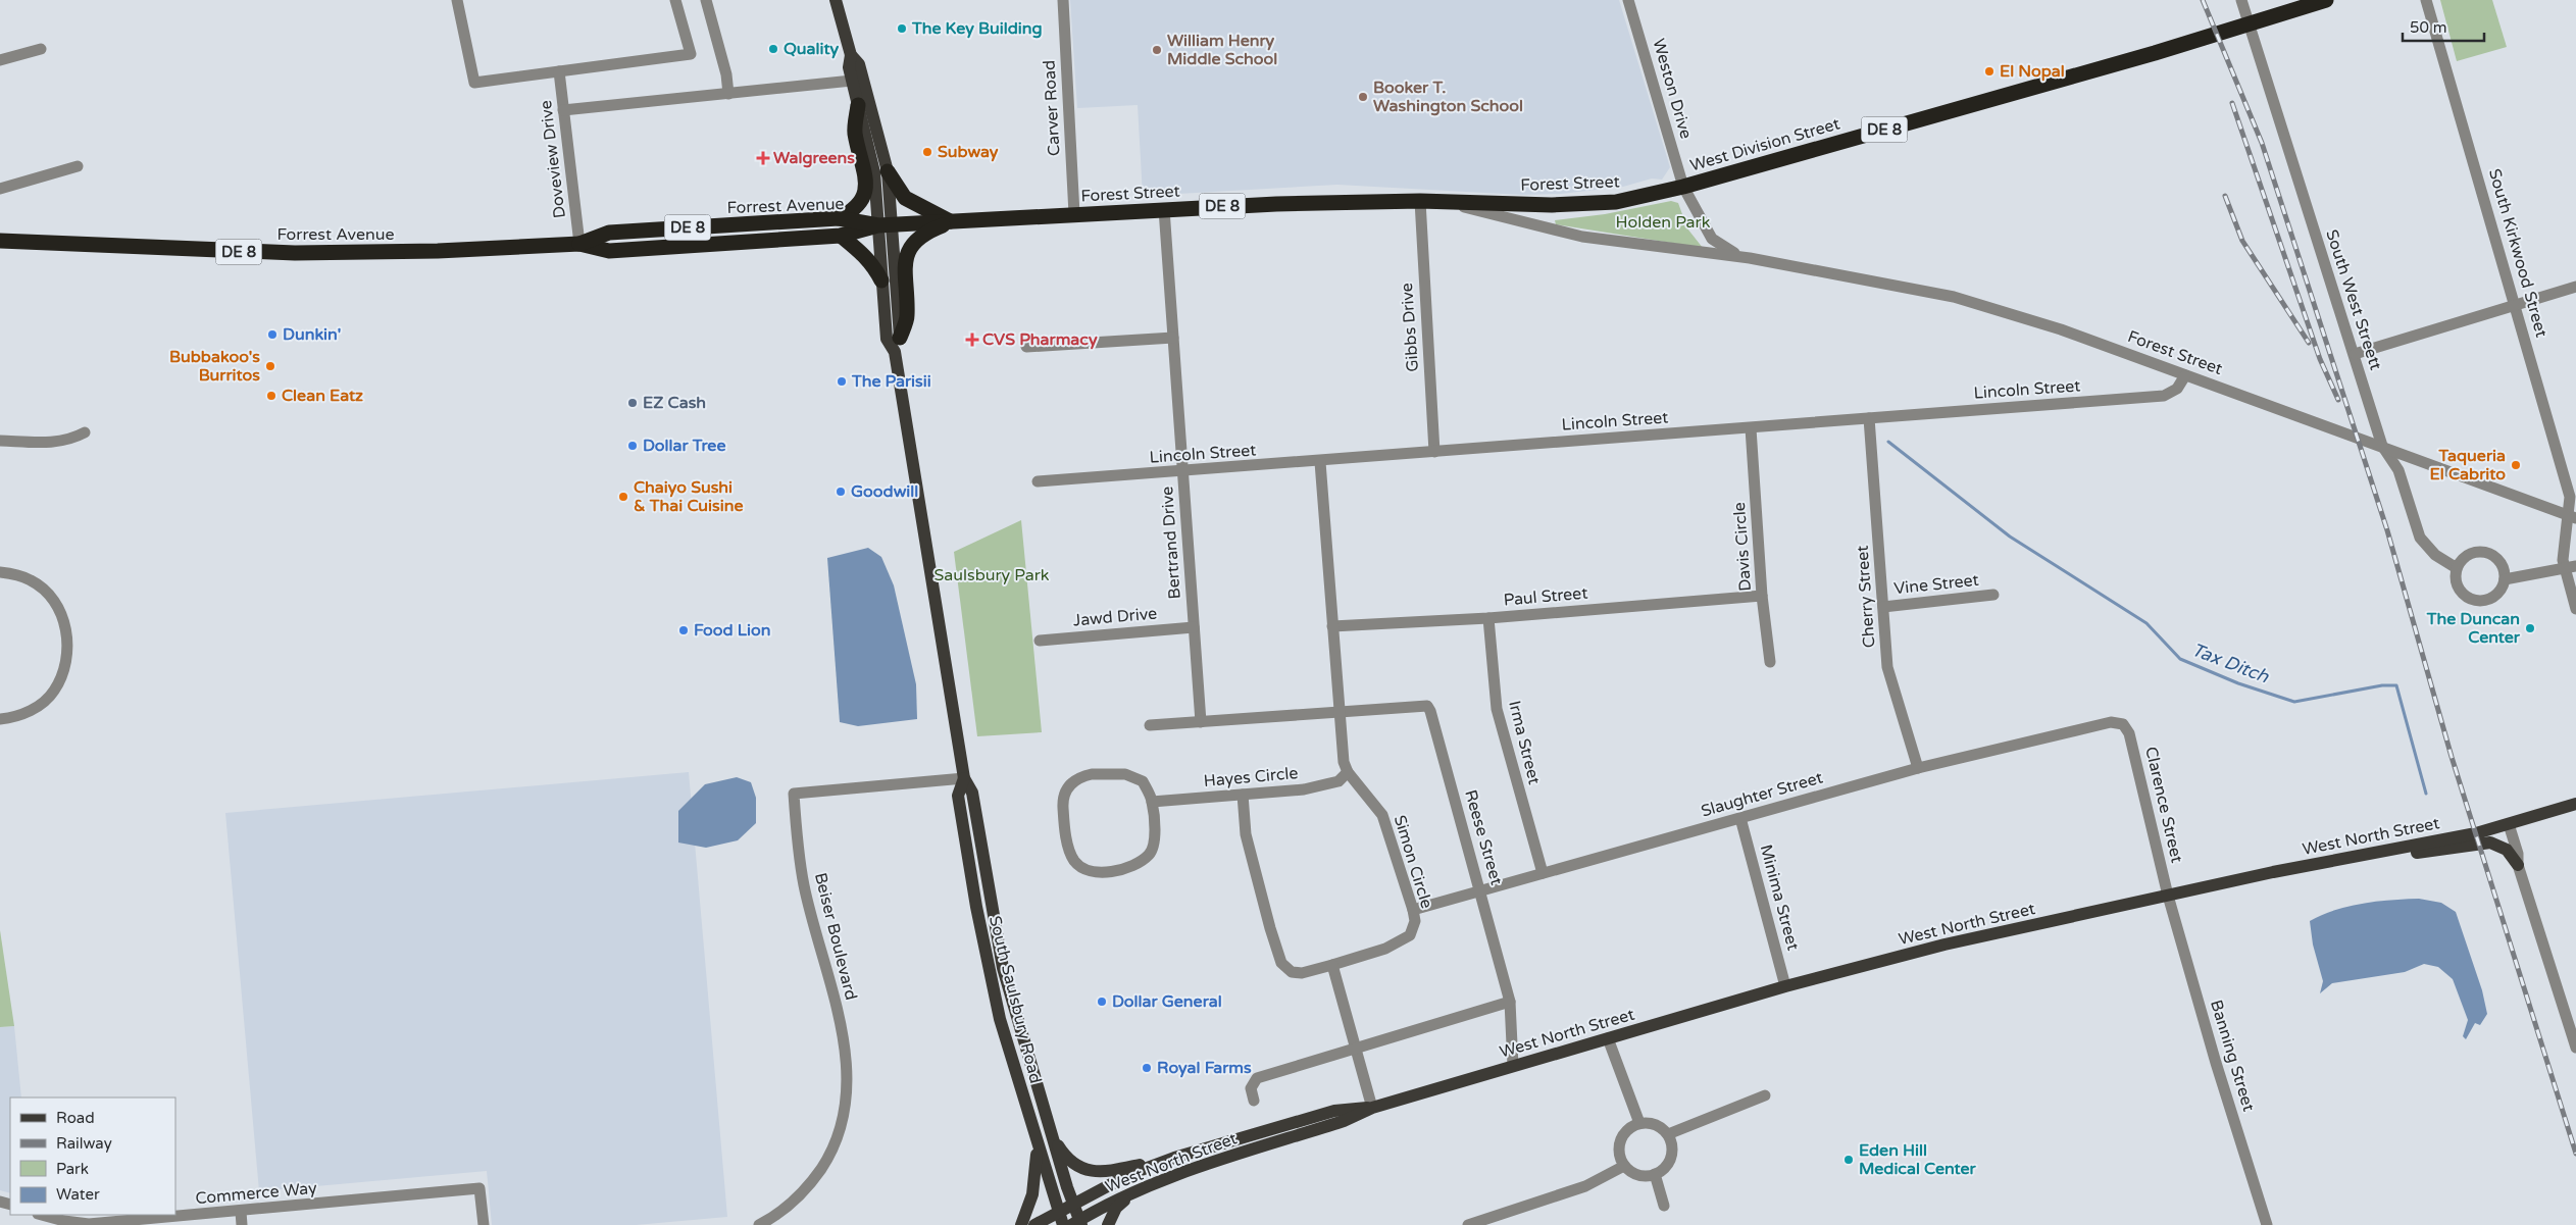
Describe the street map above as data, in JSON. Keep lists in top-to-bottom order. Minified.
{"streets":{"highway":["DE 8","West Division Street","Forest Street","Forrest Avenue"],"main road":["West North Street","South Saulsbury Road"],"street":["Weston Drive","Carver Road","Doveview Drive","South Kirkwood Street","South West Streett","Gibbs Drive","Lincoln Street","Bertrand Drive","Davis Circle","Vine Street","Paul Street","Cherry Street","Jawd Drive","Irma Street","Hayes Circle","Slaughter Street","Clarence Street","Reese Street","Simon Circle","Minima Street","Beiser Boulevard","Banning Street","Commerce Way"]},"crossings":[["Weston Drive","West Division Street"],["Weston Drive","Forest Street"],["Carver Road","Forest Street"],["West Division Street","Forest Street"],["West Division Street","South West Streett"],["Doveview Drive","Forrest Avenue"],["Forest Street","Forrest Avenue"],["Forest Street","South Kirkwood Street"],["Forest Street","South West Streett"],["Forest Street","Gibbs Drive"],["Forest Street","Lincoln Street"],["Forest Street","Bertrand Drive"],["Forest Street","South Saulsbury Road"],["Forrest Avenue","South Saulsbury Road"],["Gibbs Drive","Lincoln Street"],["Lincoln Street","Bertrand Drive"],["Lincoln Street","Davis Circle"],["Lincoln Street","Cherry Street"],["Bertrand Drive","Jawd Drive"],["Bertrand Drive","Reese Street"],["Davis Circle","Paul Street"],["Vine Street","Cherry Street"],["Paul Street","Irma Street"],["Cherry Street","Slaughter Street"],["Irma Street","Slaughter Street"],["Hayes Circle","Simon Circle"],["Slaughter Street","Clarence Street"],["Slaughter Street","Reese Street"],["Slaughter Street","Simon Circle"],["Slaughter Street","Minima Street"],["Clarence Street","West North Street"],["Clarence Street","Banning Street"],["West North Street","Reese Street"],["West North Street","Minima Street"],["West North Street","South Saulsbury Road"],["West North Street","Banning Street"],["Beiser Boulevard","South Saulsbury Road"]],"water":["Tax Ditch"],"parks":["Holden Park","Saulsbury Park"],"places":{"other":["The Key Building","Quality","William Henry Middle School","El Nopal","Booker T. Washington School","Subway","Dunkin'","Bubbakoo's Burritos","The Parisii","Clean Eatz","EZ Cash","Dollar Tree","Taqueria El Cabrito","Goodwill","Chaiyo Sushi & Thai Cuisine","The Duncan Center","Food Lion","Dollar General","Royal Farms","Eden Hill Medical Center"],"health":["Walgreens","CVS Pharmacy"]},"legend":["Road","Railway","Park","Water"],"scale_bar":"50 m"}
